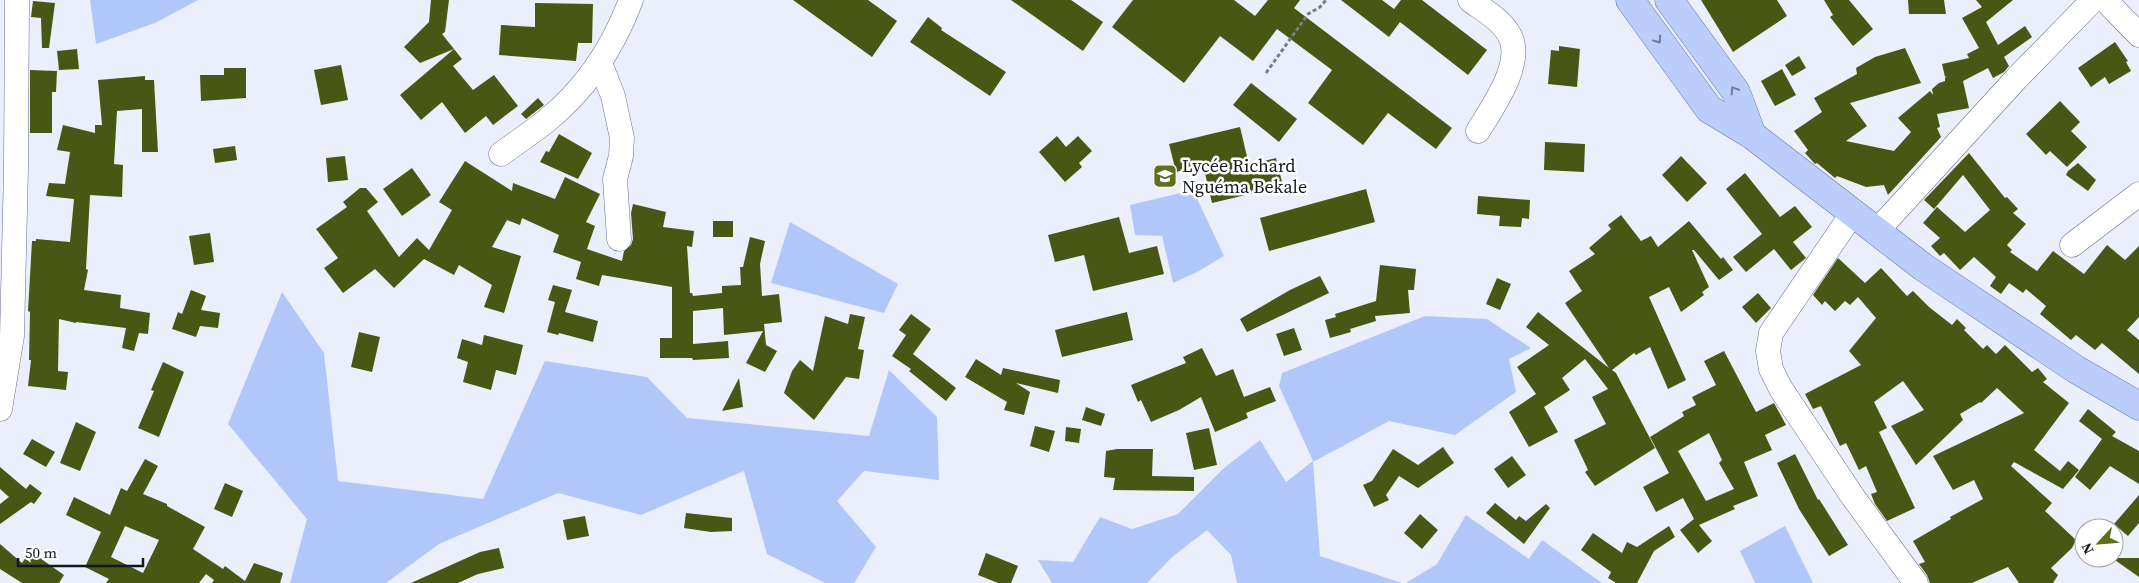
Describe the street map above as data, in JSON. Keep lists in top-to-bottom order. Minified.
{"places":{"school or university":["Lycée Richard Nguéma Bekale"]},"scale_bar":"50 m","north":"bottom left"}
